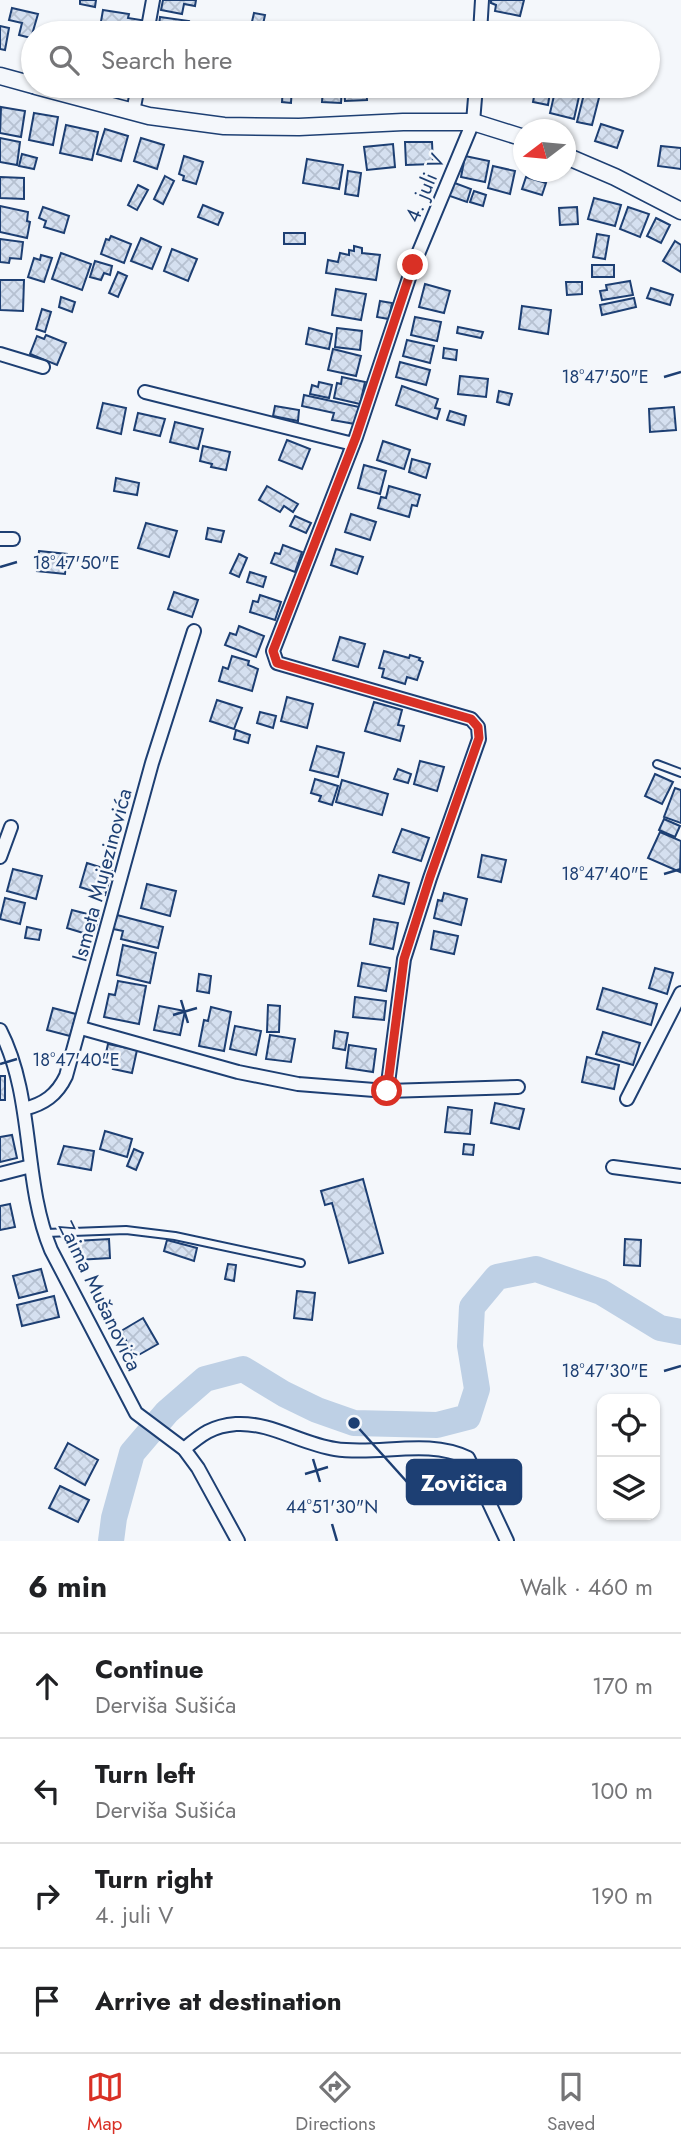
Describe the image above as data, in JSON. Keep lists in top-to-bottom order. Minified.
{"streets":{"street":["4. juli V","Ismeta Mujezinovića","Zaima Mušanovića"]},"crossings":[["Ismeta Mujezinovića","Zaima Mušanovića"]],"places":["Zovičica"],"north":"left","page":{"search":"Search here","heading":["6 min","Walk · 460 m"],"list":[["Continue","Derviša Sušića","170 m"],["Turn left","Derviša Sušića","100 m"],["Turn right","4. juli V","190 m"],"Arrive at destination"],"nav":["Map","Directions","Saved"]},"coordinates":["18°47'50\"E","18°47'40\"E","18°47'30\"E","44°51'30\"N"]}
